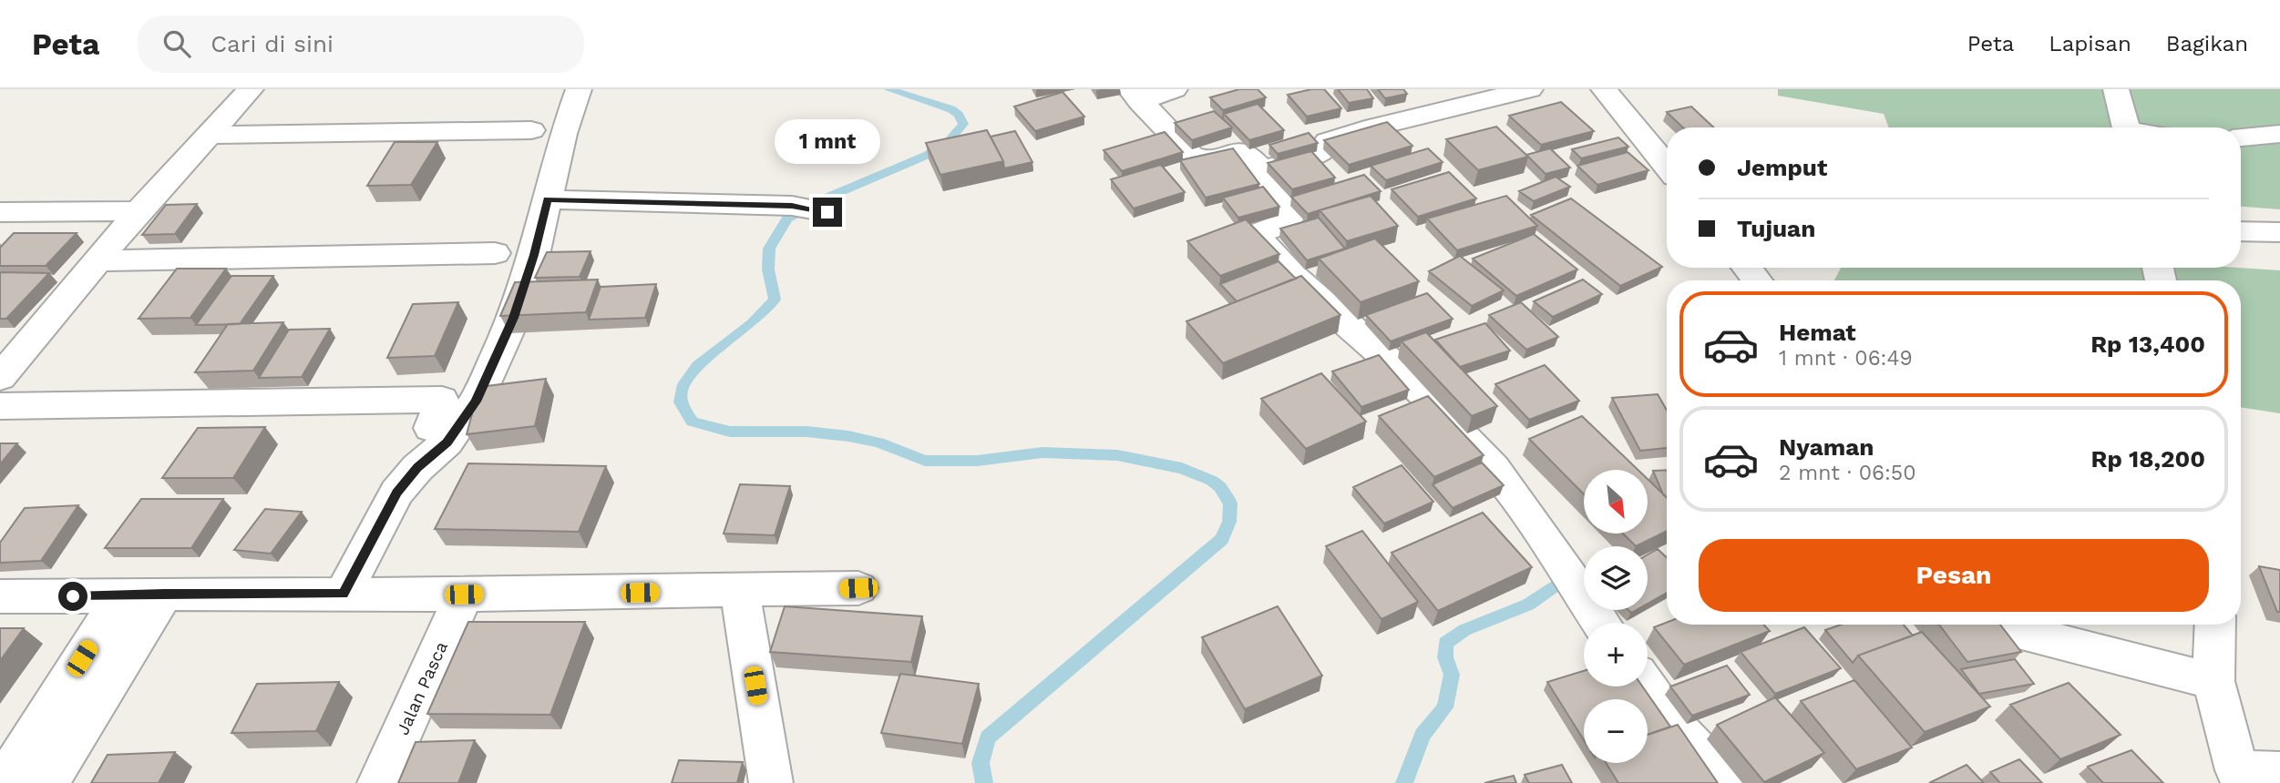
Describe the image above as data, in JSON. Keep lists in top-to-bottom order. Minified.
{"streets":{"street":["Jalan Pasca"]},"north":"bottom right","page":{"header":"Peta","search":"Cari di sini","nav":["Peta","Lapisan","Bagikan"],"bubble":"1 mnt","banner":["Jemput","Tujuan"],"list":[{"name":"Hemat","note":"1 mnt · 06:49","value":"Rp 13,400"},{"name":"Nyaman","note":"2 mnt · 06:50","value":"Rp 18,200"}],"map_buttons":["+","−"],"buttons":"Pesan"}}
